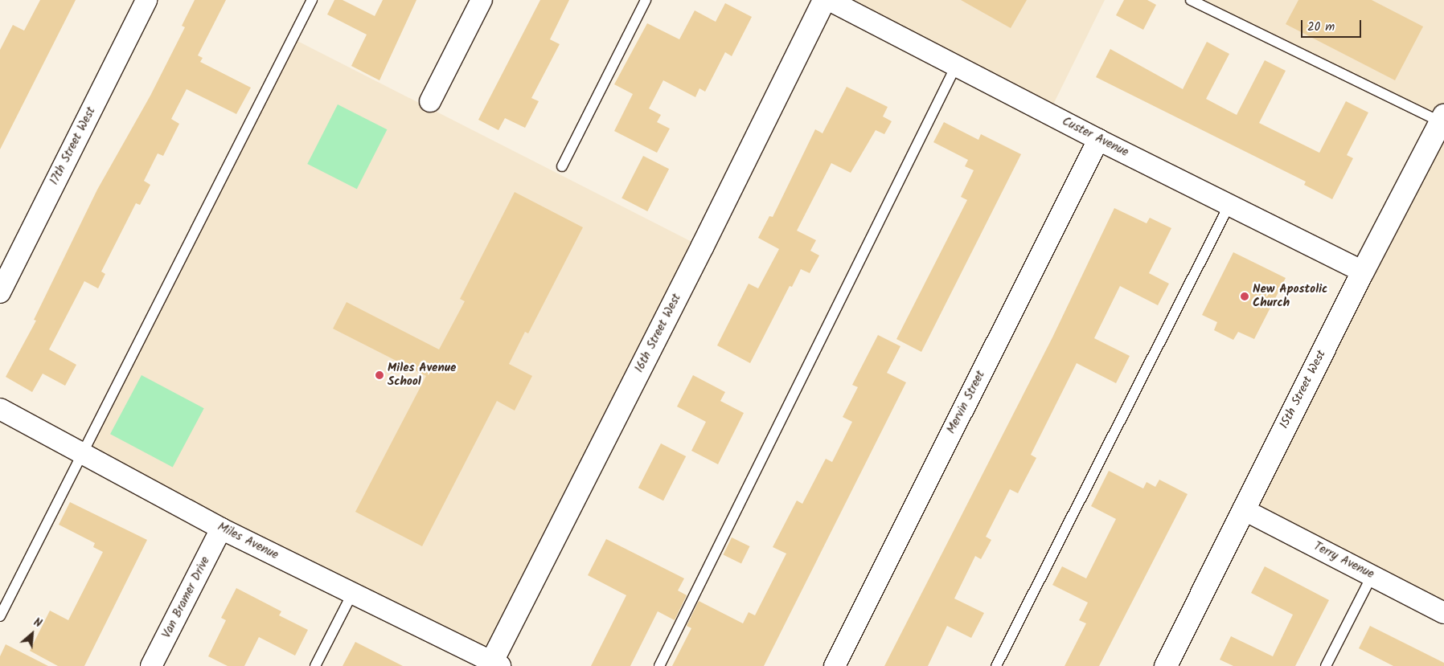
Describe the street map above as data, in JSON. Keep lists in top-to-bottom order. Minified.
{"streets":{"street":["Custer Avenue","17th Street West","16th Street West","15th Street West","Mervin Street","Miles Avenue","Terry Avenue","Van Bramer Drive"]},"crossings":[["Custer Avenue","15th Street West"],["Custer Avenue","Mervin Street"],["16th Street West","Miles Avenue"],["15th Street West","Terry Avenue"],["Miles Avenue","Van Bramer Drive"]],"places":["New Apostolic Church","Miles Avenue School"],"scale_bar":"20 m","north":"top right"}
